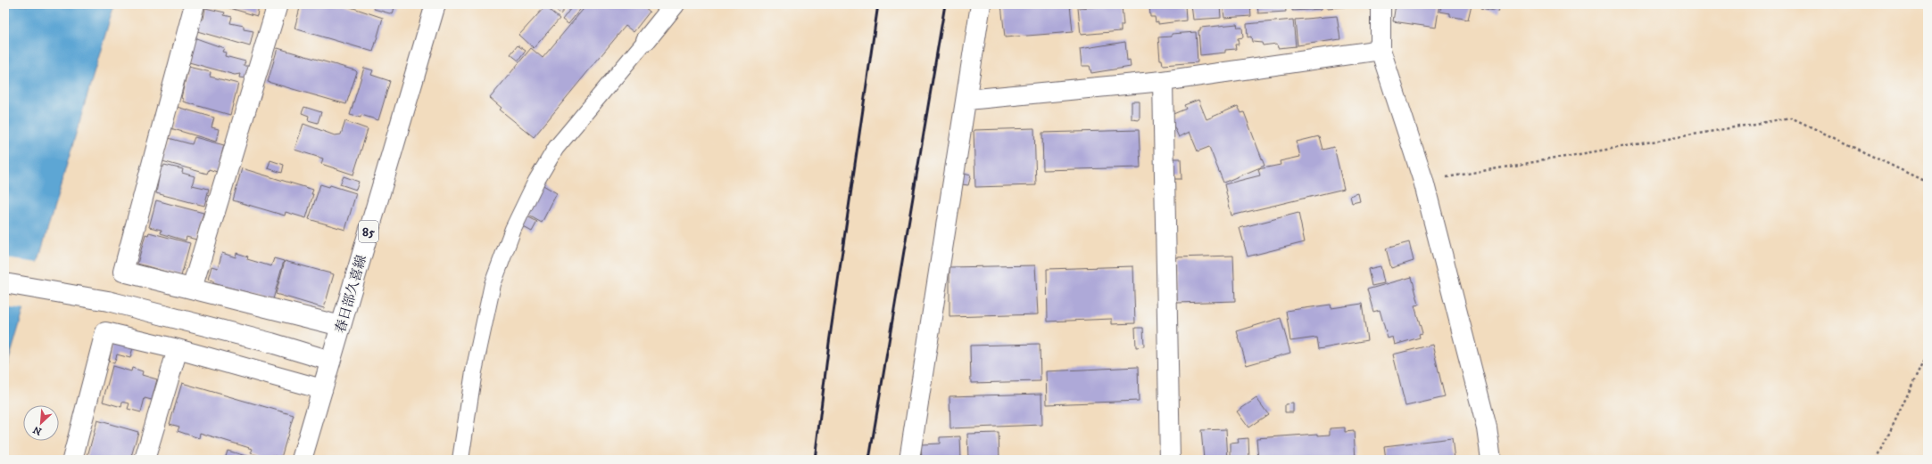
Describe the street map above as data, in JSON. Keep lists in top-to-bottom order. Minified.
{"streets":{"street":["85","春日部久喜線"]},"north":"bottom left"}
